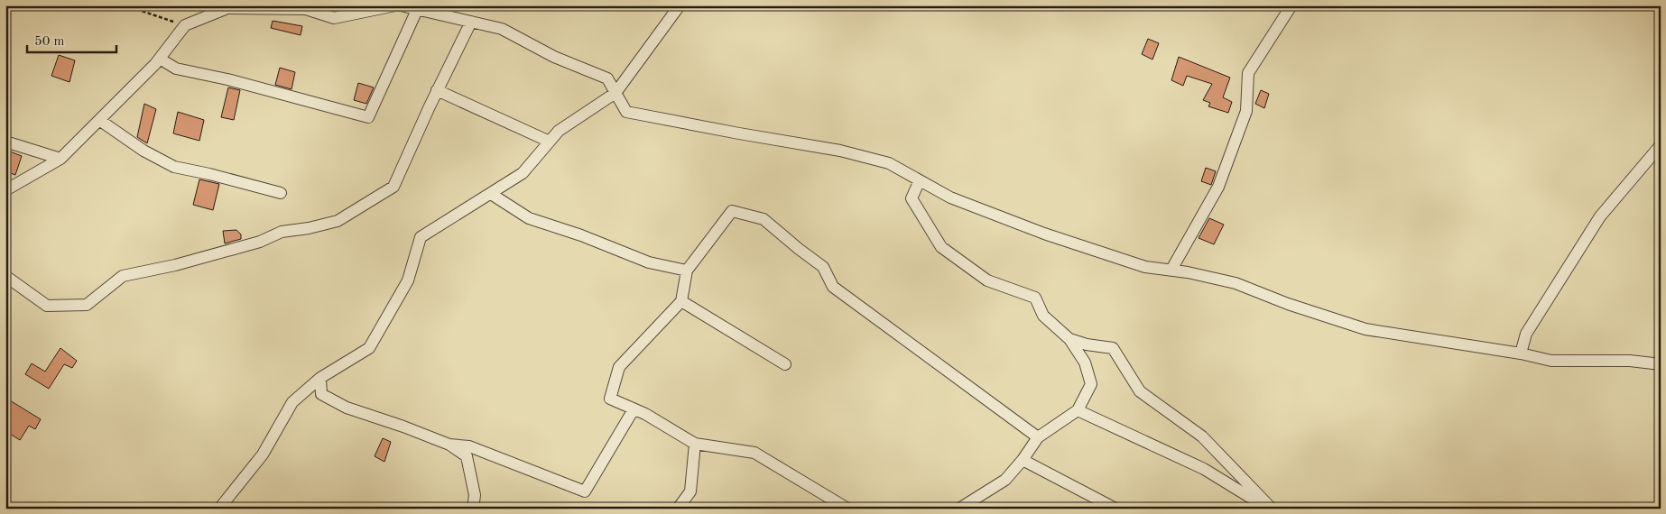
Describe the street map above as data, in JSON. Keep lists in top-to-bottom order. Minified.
{"scale_bar":"50 m"}
